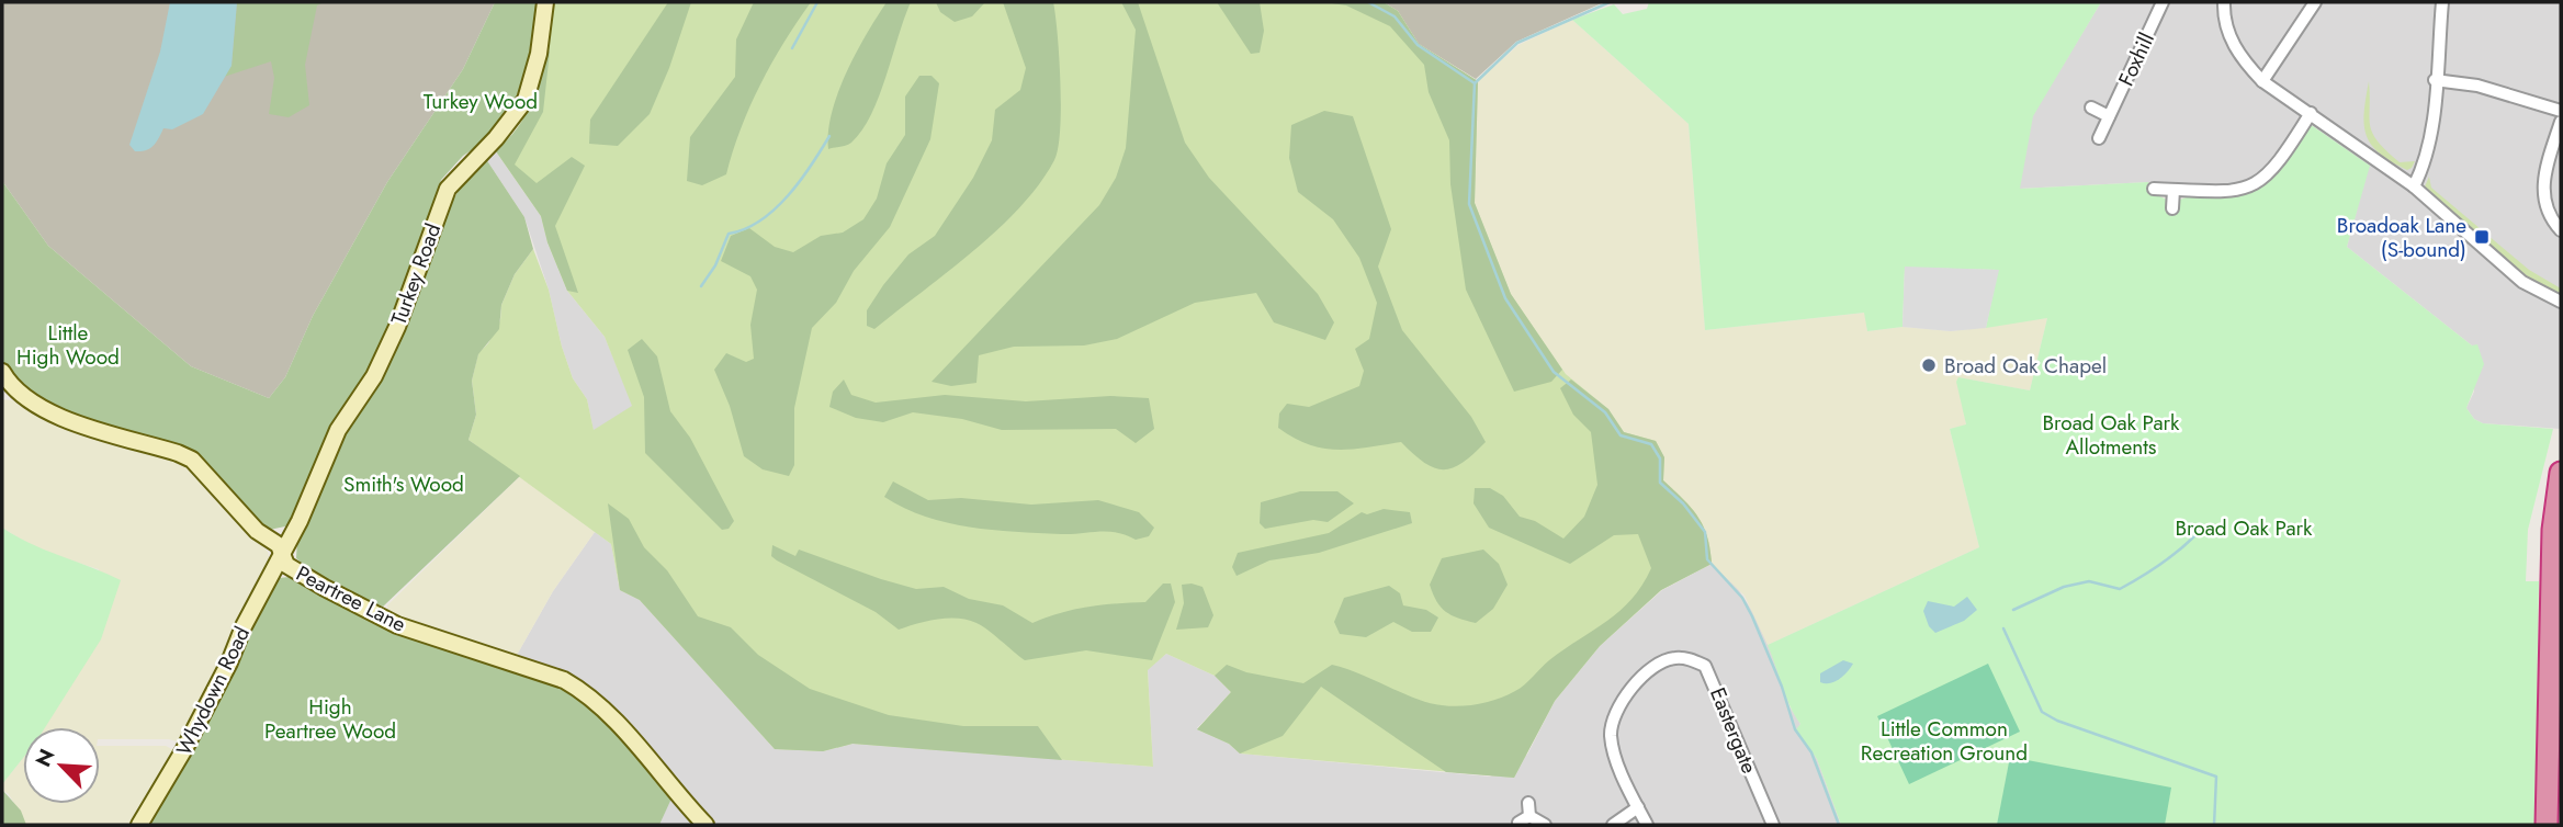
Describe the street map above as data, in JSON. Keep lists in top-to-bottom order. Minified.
{"streets":{"street":["Foxhill","Turkey Road","Peartree Lane","Whydown Road","Eastergate"]},"crossings":[["Turkey Road","Peartree Lane"],["Turkey Road","Whydown Road"],["Peartree Lane","Whydown Road"]],"parks":["Turkey Wood","Little High Wood","Broad Oak Park Allotments","Smith's Wood","Broad Oak Park","High Peartree Wood","Little Common Recreation Ground"],"places":{"transit":["Broadoak Lane (S-bound)"],"other":["Broad Oak Chapel"]},"north":"top left"}
